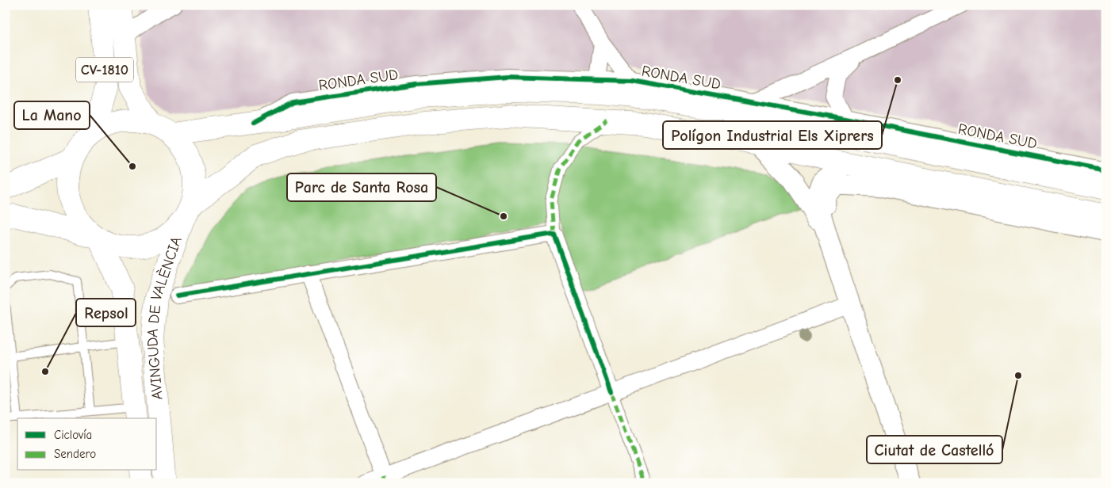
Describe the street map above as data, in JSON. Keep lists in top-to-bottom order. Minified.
{"streets":{"main road":["CV-1810","RONDA SUD","AVINGUDA DE VALÈNCIA"]},"crossings":[["CV-1810","RONDA SUD"],["CV-1810","AVINGUDA DE VALÈNCIA"],["RONDA SUD","AVINGUDA DE VALÈNCIA"]],"places":["Polígon Industrial Els Xiprers","La Mano","Parc de Santa Rosa","Repsol","Ciutat de Castelló"],"legend":["Ciclovía","Sendero"]}
